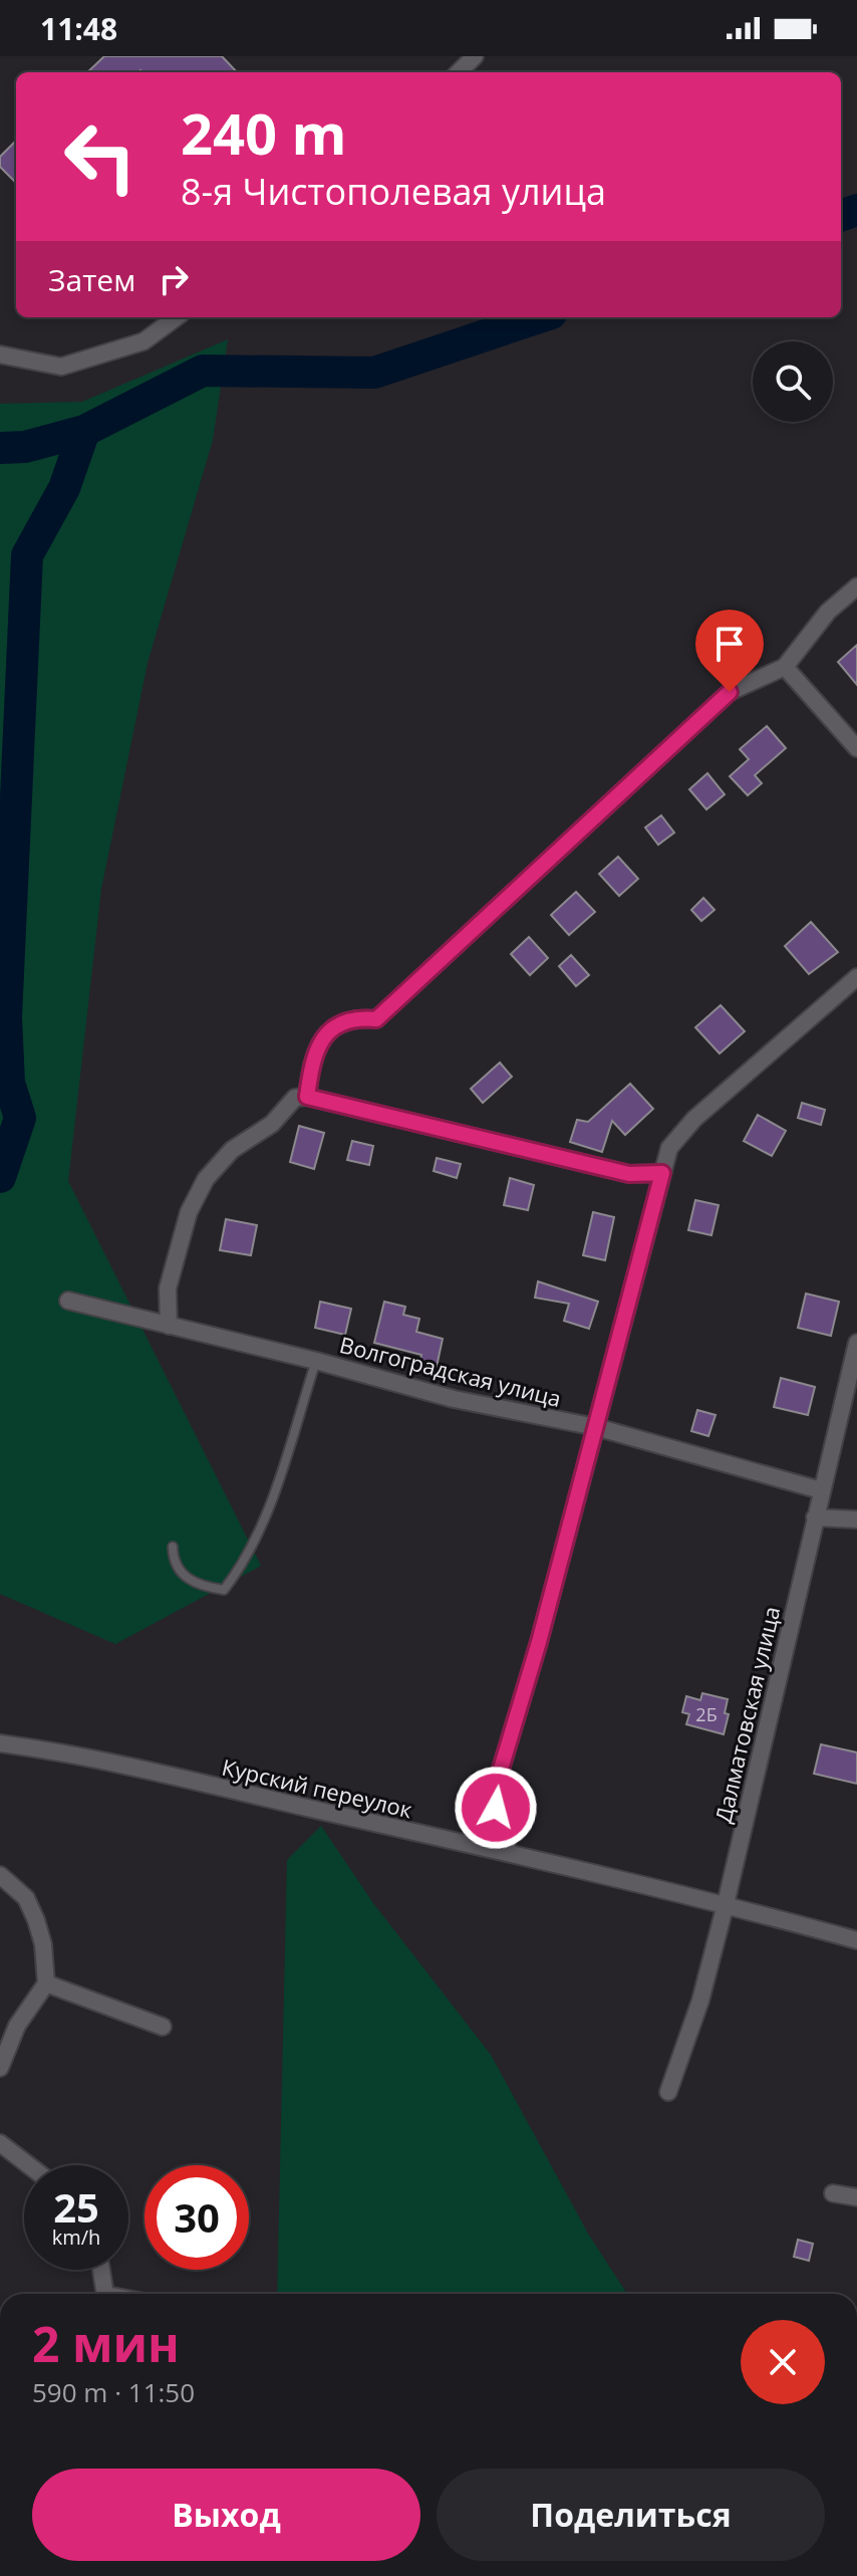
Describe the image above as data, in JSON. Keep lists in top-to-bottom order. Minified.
{"streets":{"street":["Волгоградская улица","Далматовская улица","Курский переулок"]},"crossings":[["Волгоградская улица","Далматовская улица"],["Далматовская улица","Курский переулок"]],"house_numbers":["2Б"],"page":{"status":"11:48","turn":["240 m","8-я Чистополевая улица"],"then":"Затем","speed":"25 km/h","limit":"30","heading":["2 мин","590 m · 11:50"],"buttons":["Выход","Поделиться"]}}
